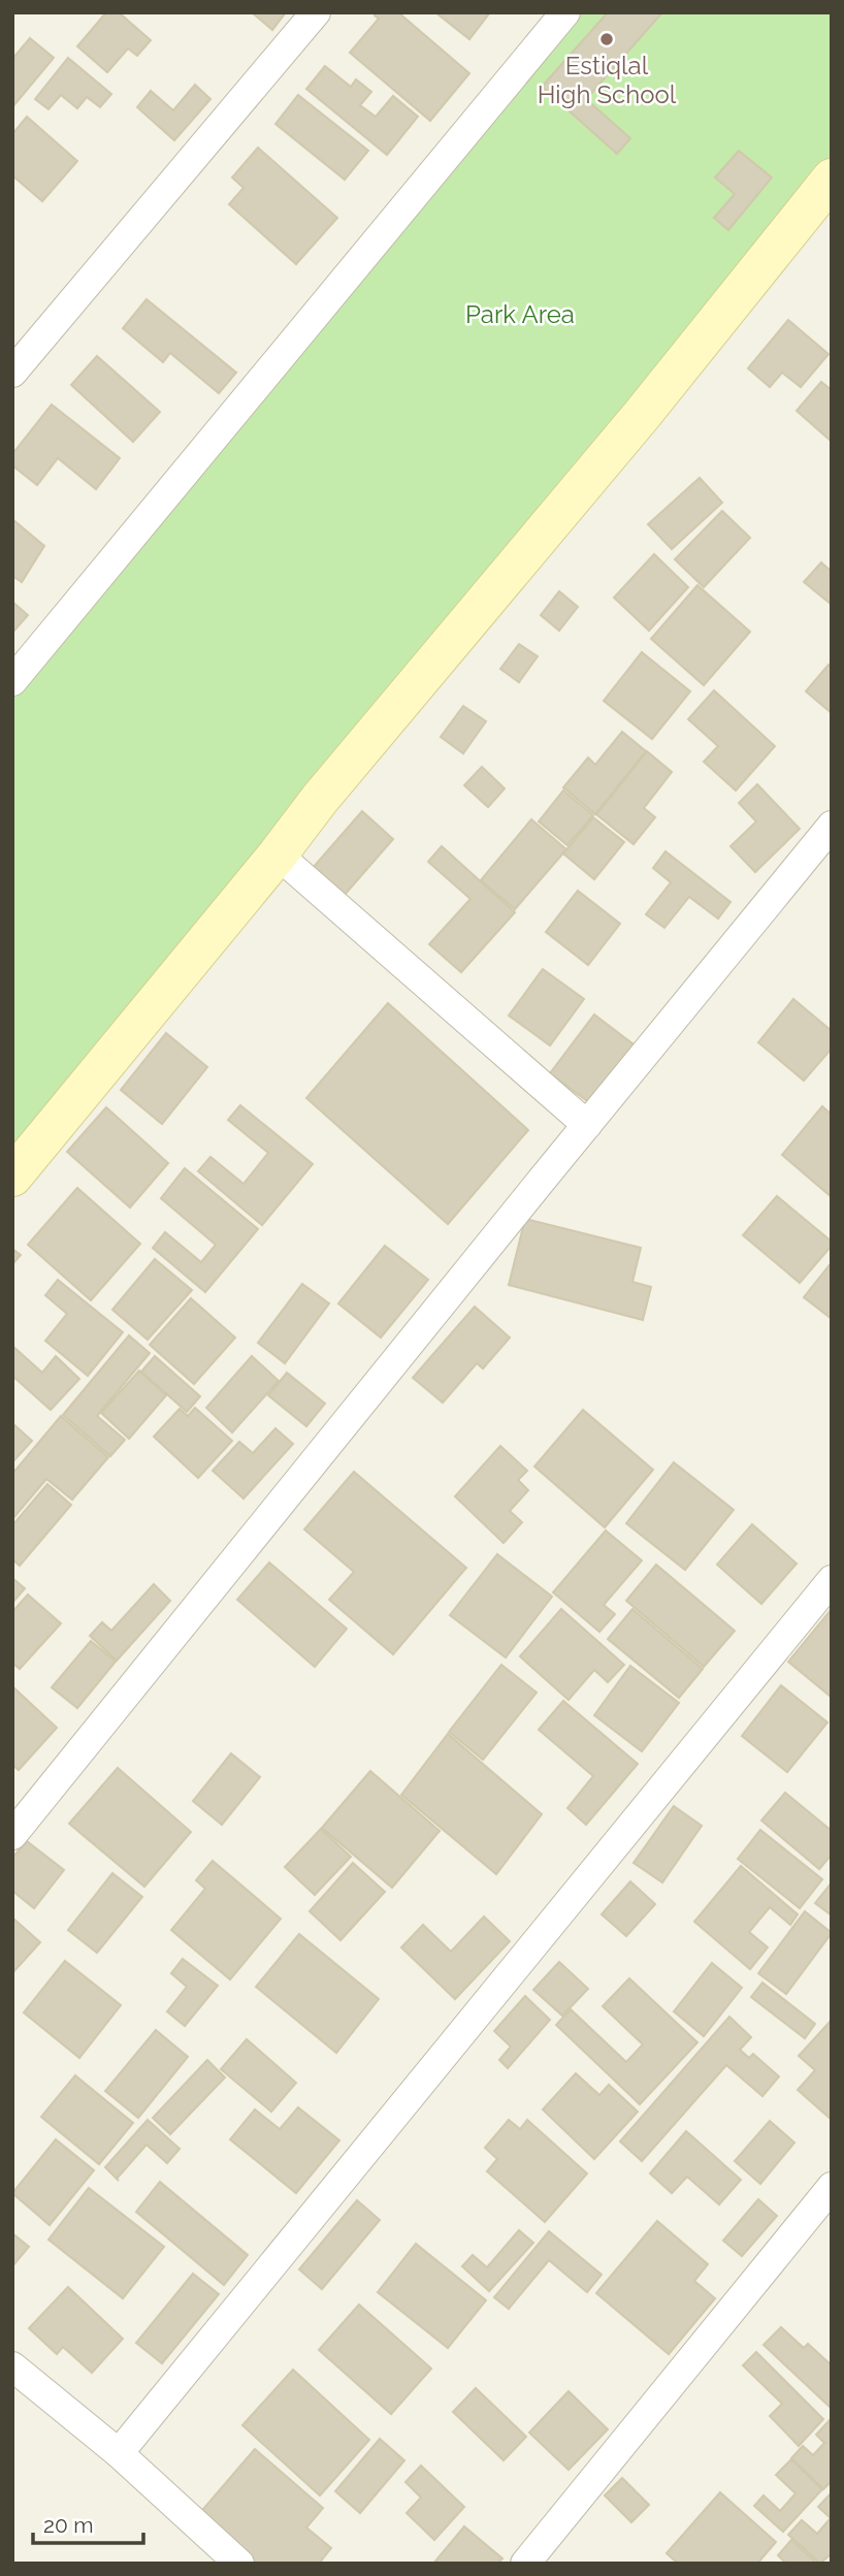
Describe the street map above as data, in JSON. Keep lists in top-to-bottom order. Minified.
{"parks":["Park Area"],"places":["Estiqlal High School"],"scale_bar":"20 m"}
